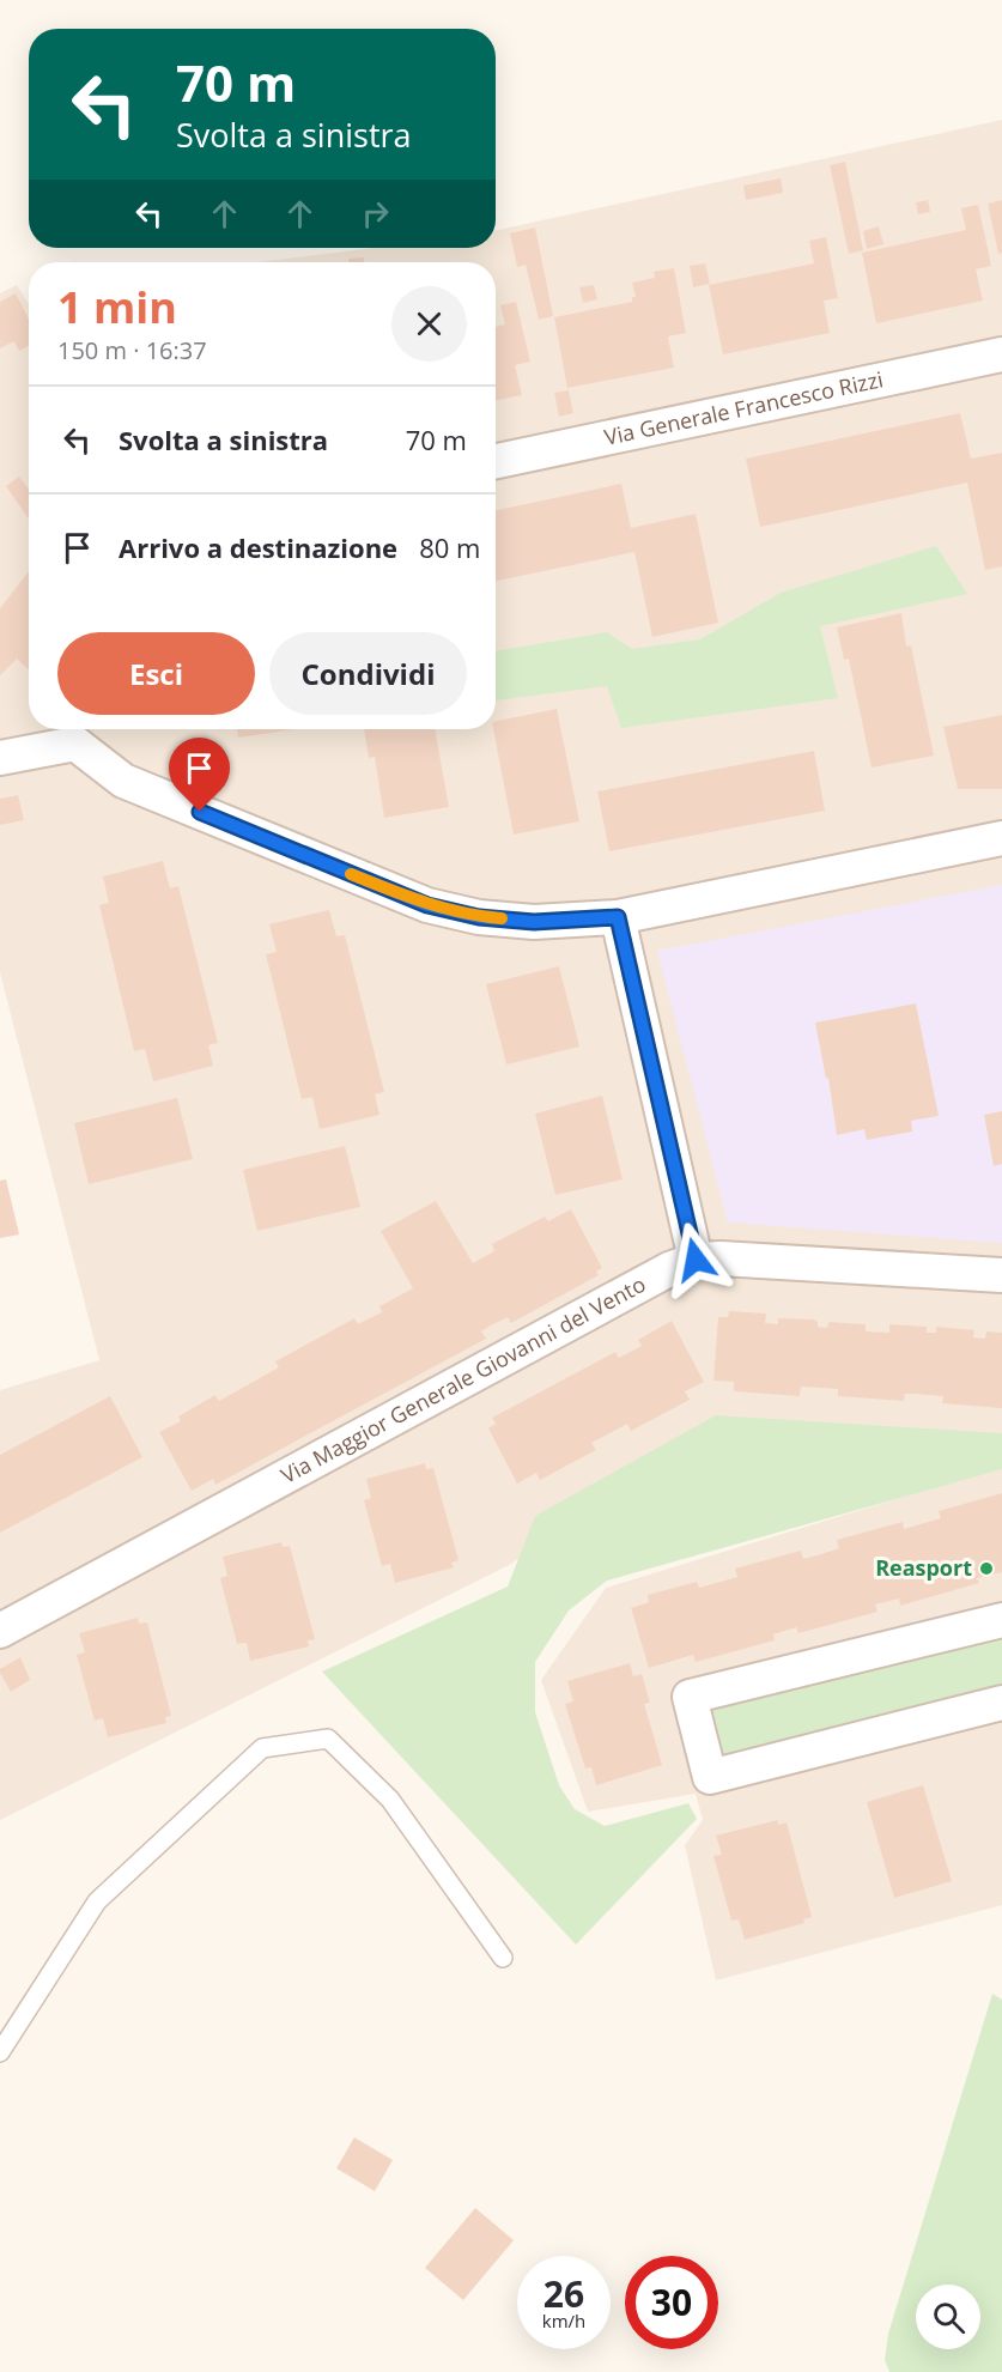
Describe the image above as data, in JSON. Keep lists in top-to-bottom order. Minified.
{"streets":{"street":["Via Generale Francesco Rizzi","Via Maggior Generale Giovanni del Vento"]},"places":["Reasport"],"page":{"turn":["70 m","Svolta a sinistra"],"heading":["1 min","150 m · 16:37"],"list":[{"name":"Svolta a sinistra","value":"70 m"},{"name":"Arrivo a destinazione","value":"80 m"}],"buttons":["Esci","Condividi"],"speed":"26 km/h","limit":"30"}}
